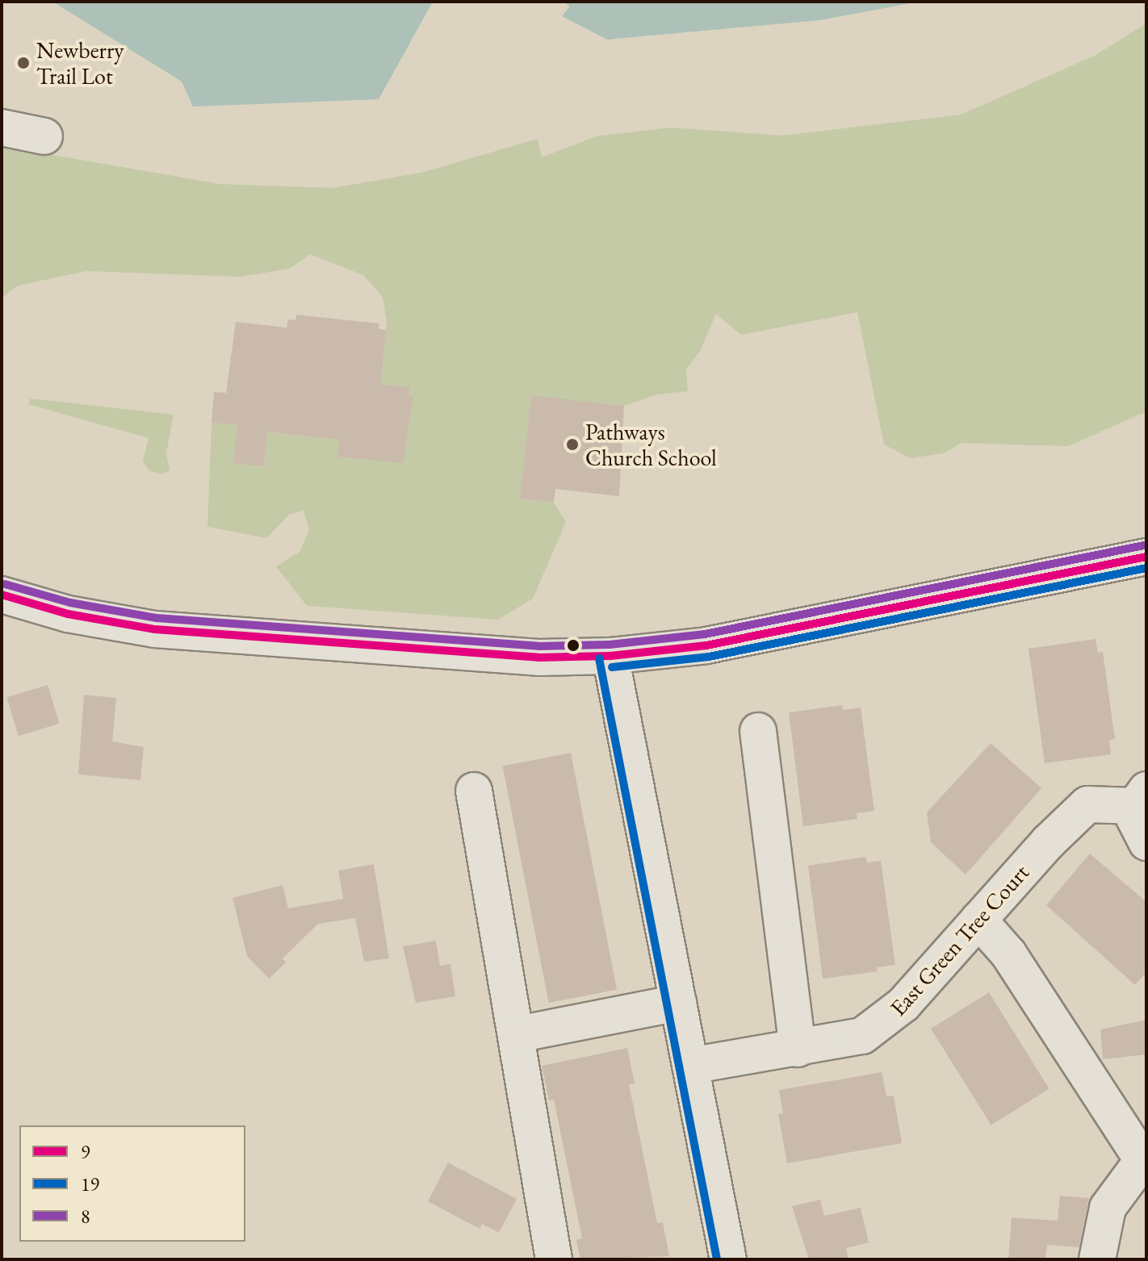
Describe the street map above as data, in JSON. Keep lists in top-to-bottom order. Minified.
{"streets":{"street":["East Green Tree Court"]},"places":["Newberry Trail Lot","Pathways Church School"],"lines":["transit line 8","transit line 9","transit line 19"],"legend":["9","19","8"]}
